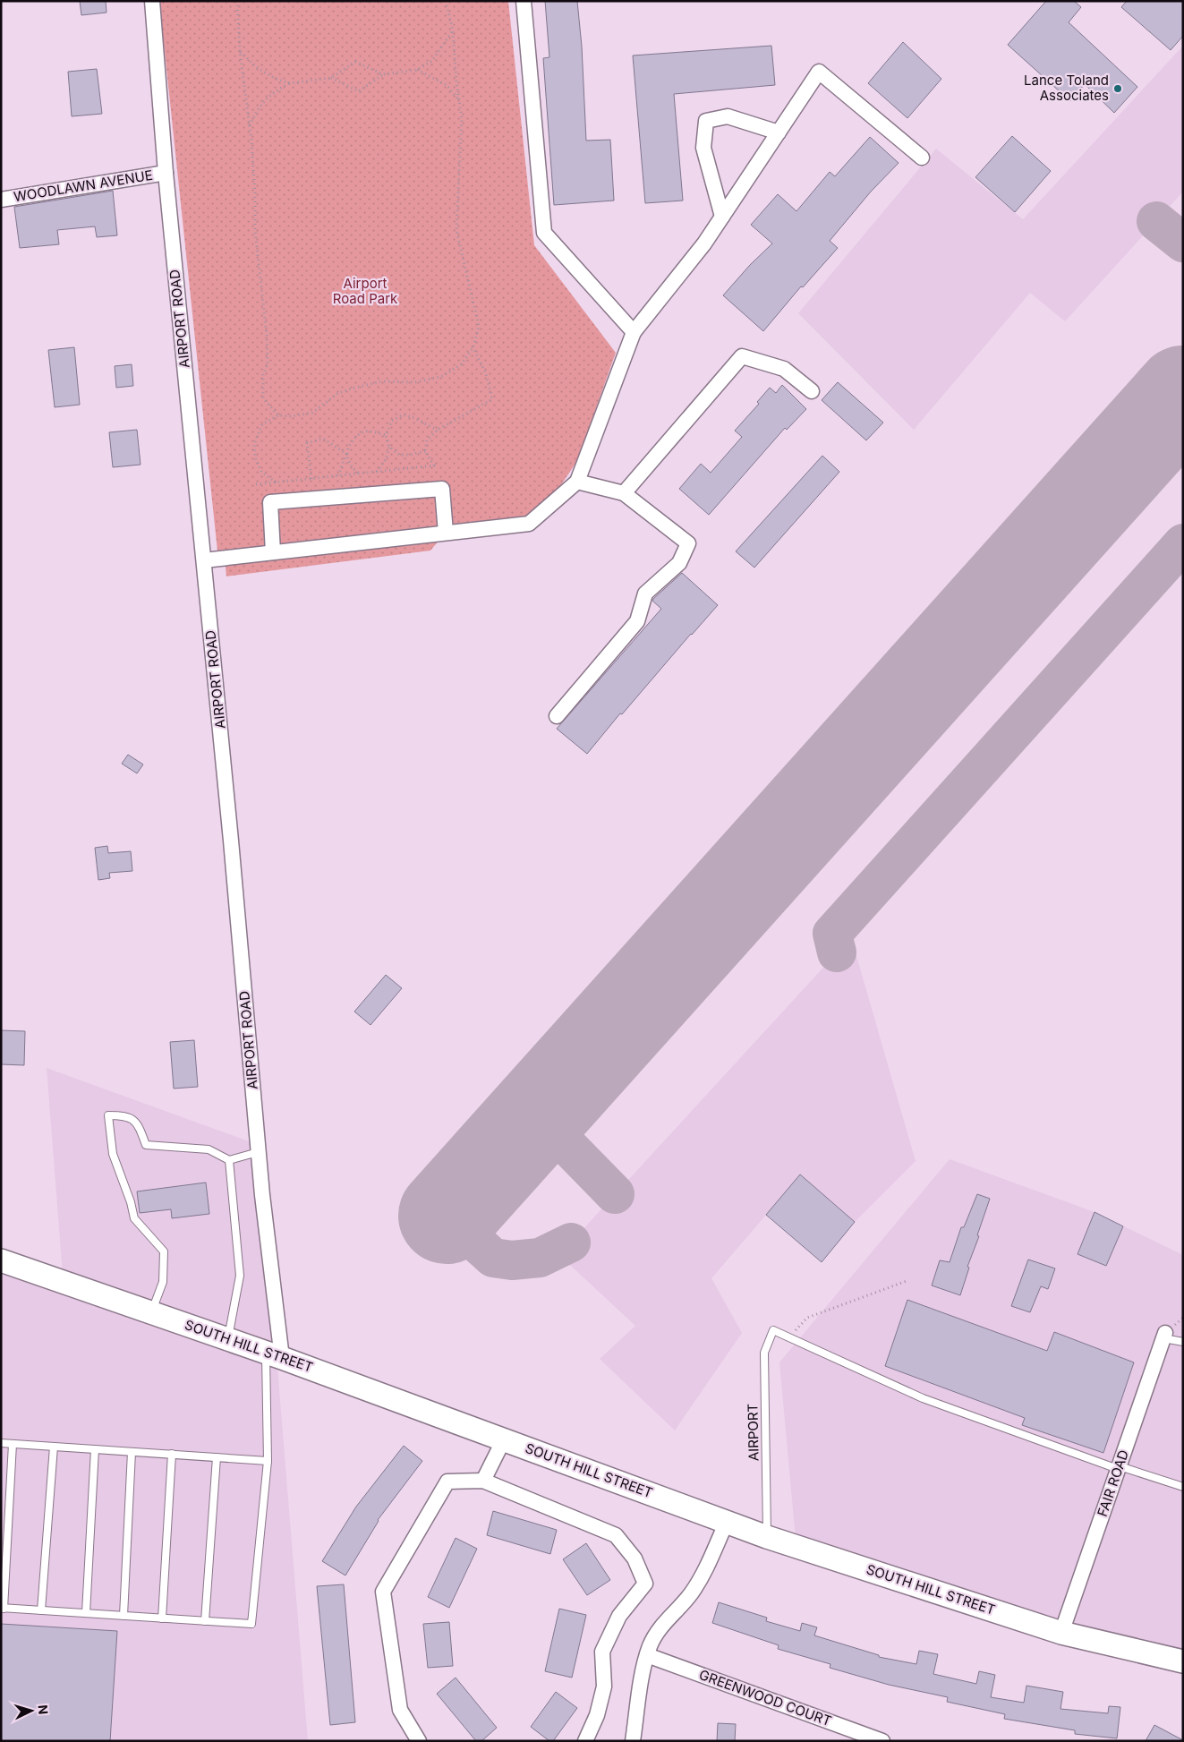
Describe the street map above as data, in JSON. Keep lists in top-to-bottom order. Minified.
{"streets":{"main road":["SOUTH HILL STREET"],"street":["WOODLAWN AVENUE","AIRPORT ROAD","FAIR ROAD","GREENWOOD COURT"],"lane":["AIRPORT"]},"crossings":[["WOODLAWN AVENUE","AIRPORT ROAD"],["AIRPORT ROAD","SOUTH HILL STREET"],["SOUTH HILL STREET","AIRPORT"],["SOUTH HILL STREET","FAIR ROAD"]],"parks":["Airport Road Park"],"places":["Lance Toland Associates"],"north":"right"}
